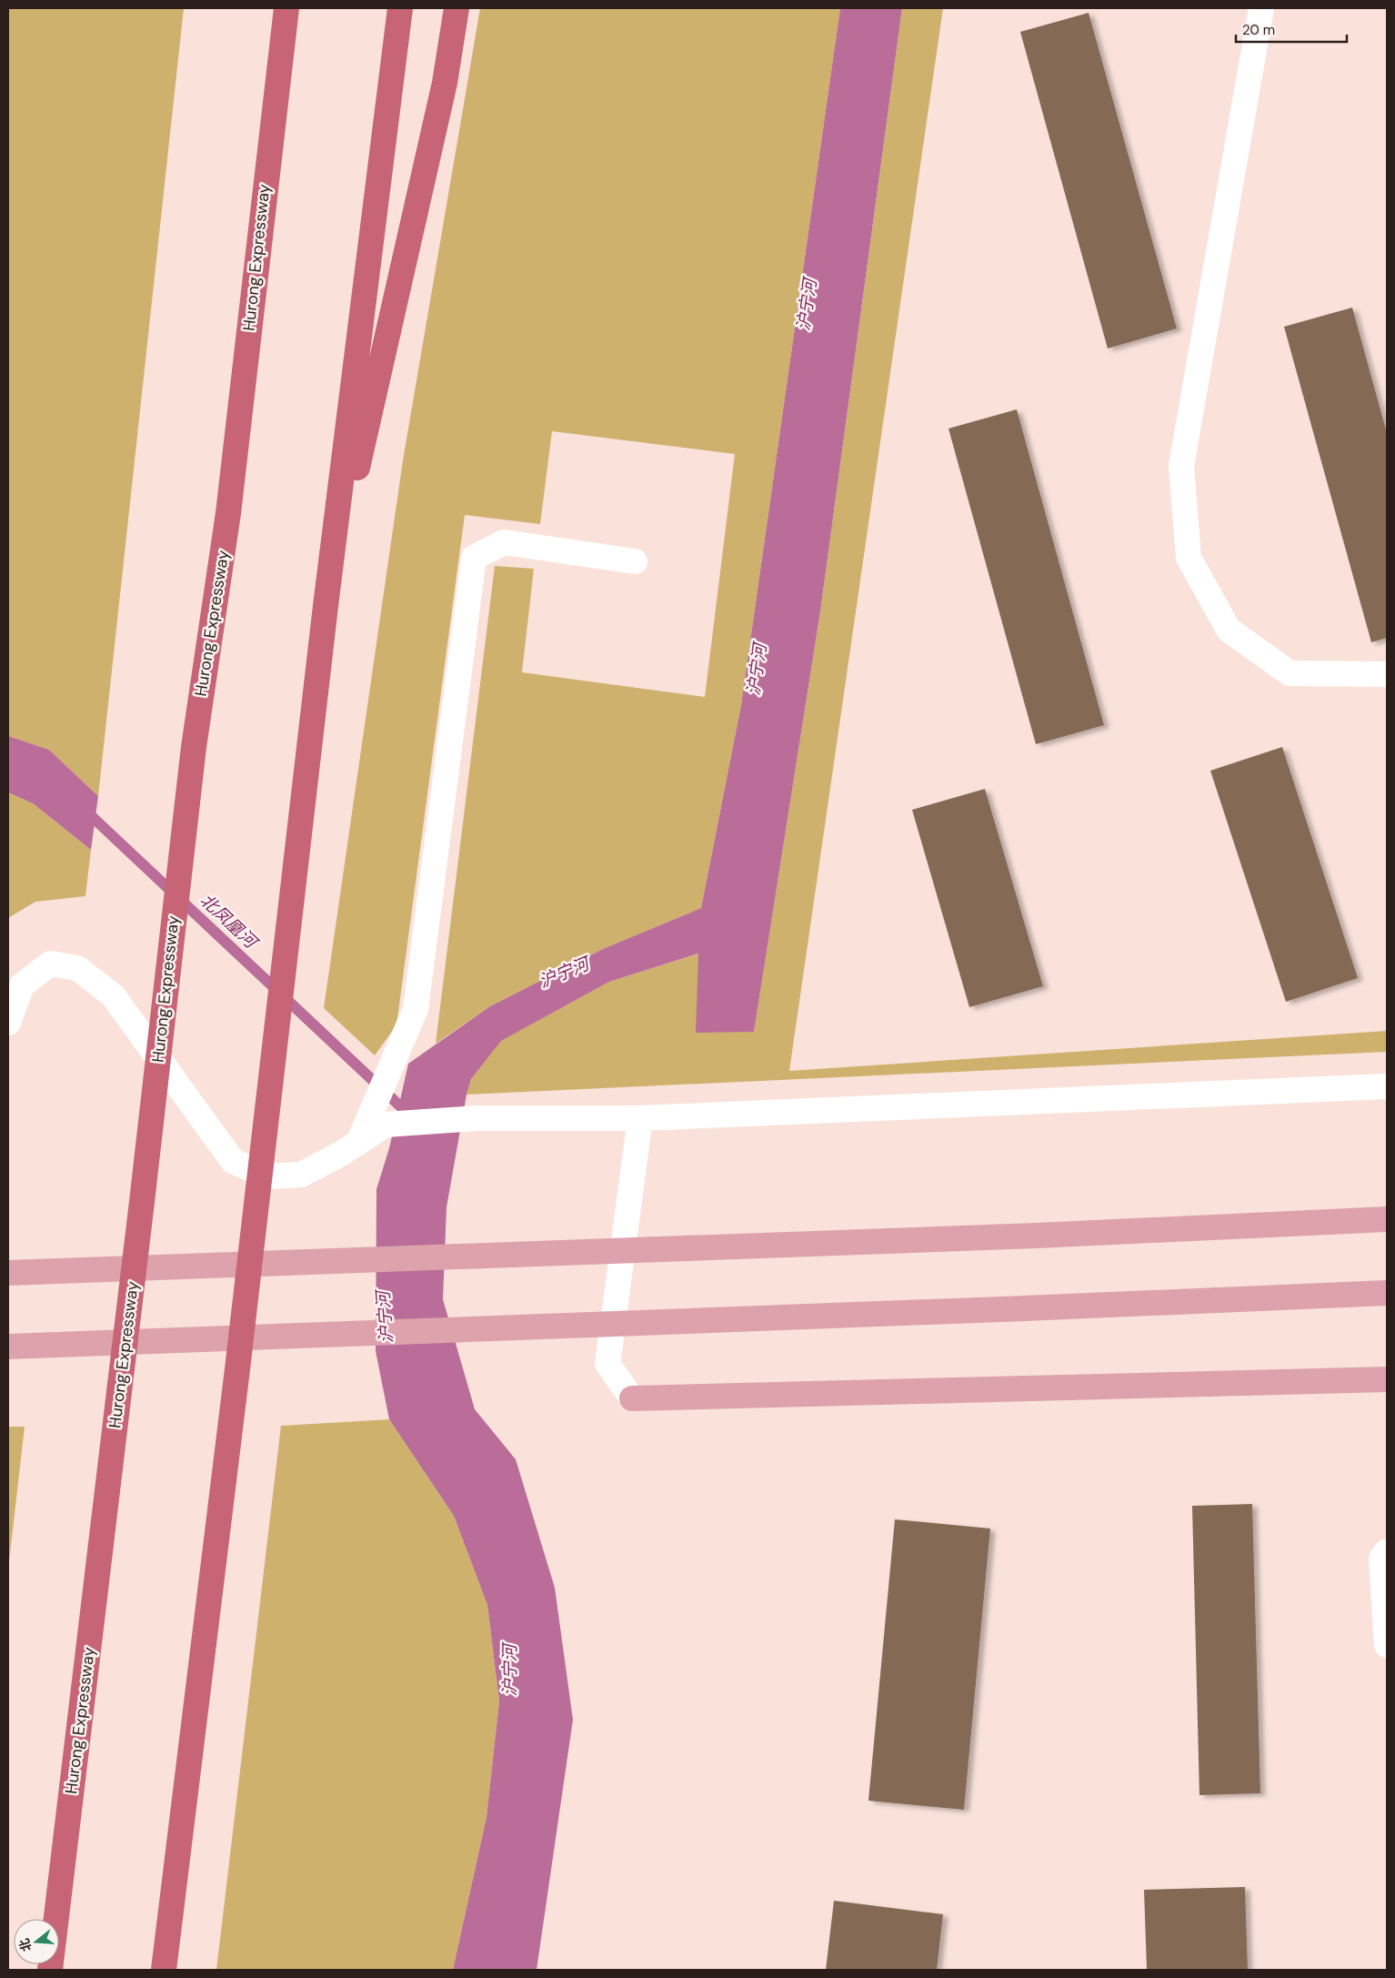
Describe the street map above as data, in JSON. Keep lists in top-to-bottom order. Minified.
{"streets":{"highway":["Hurong Expressway"]},"water":["沪宁河","北凤凰河"],"scale_bar":"20 m","north":"left"}
